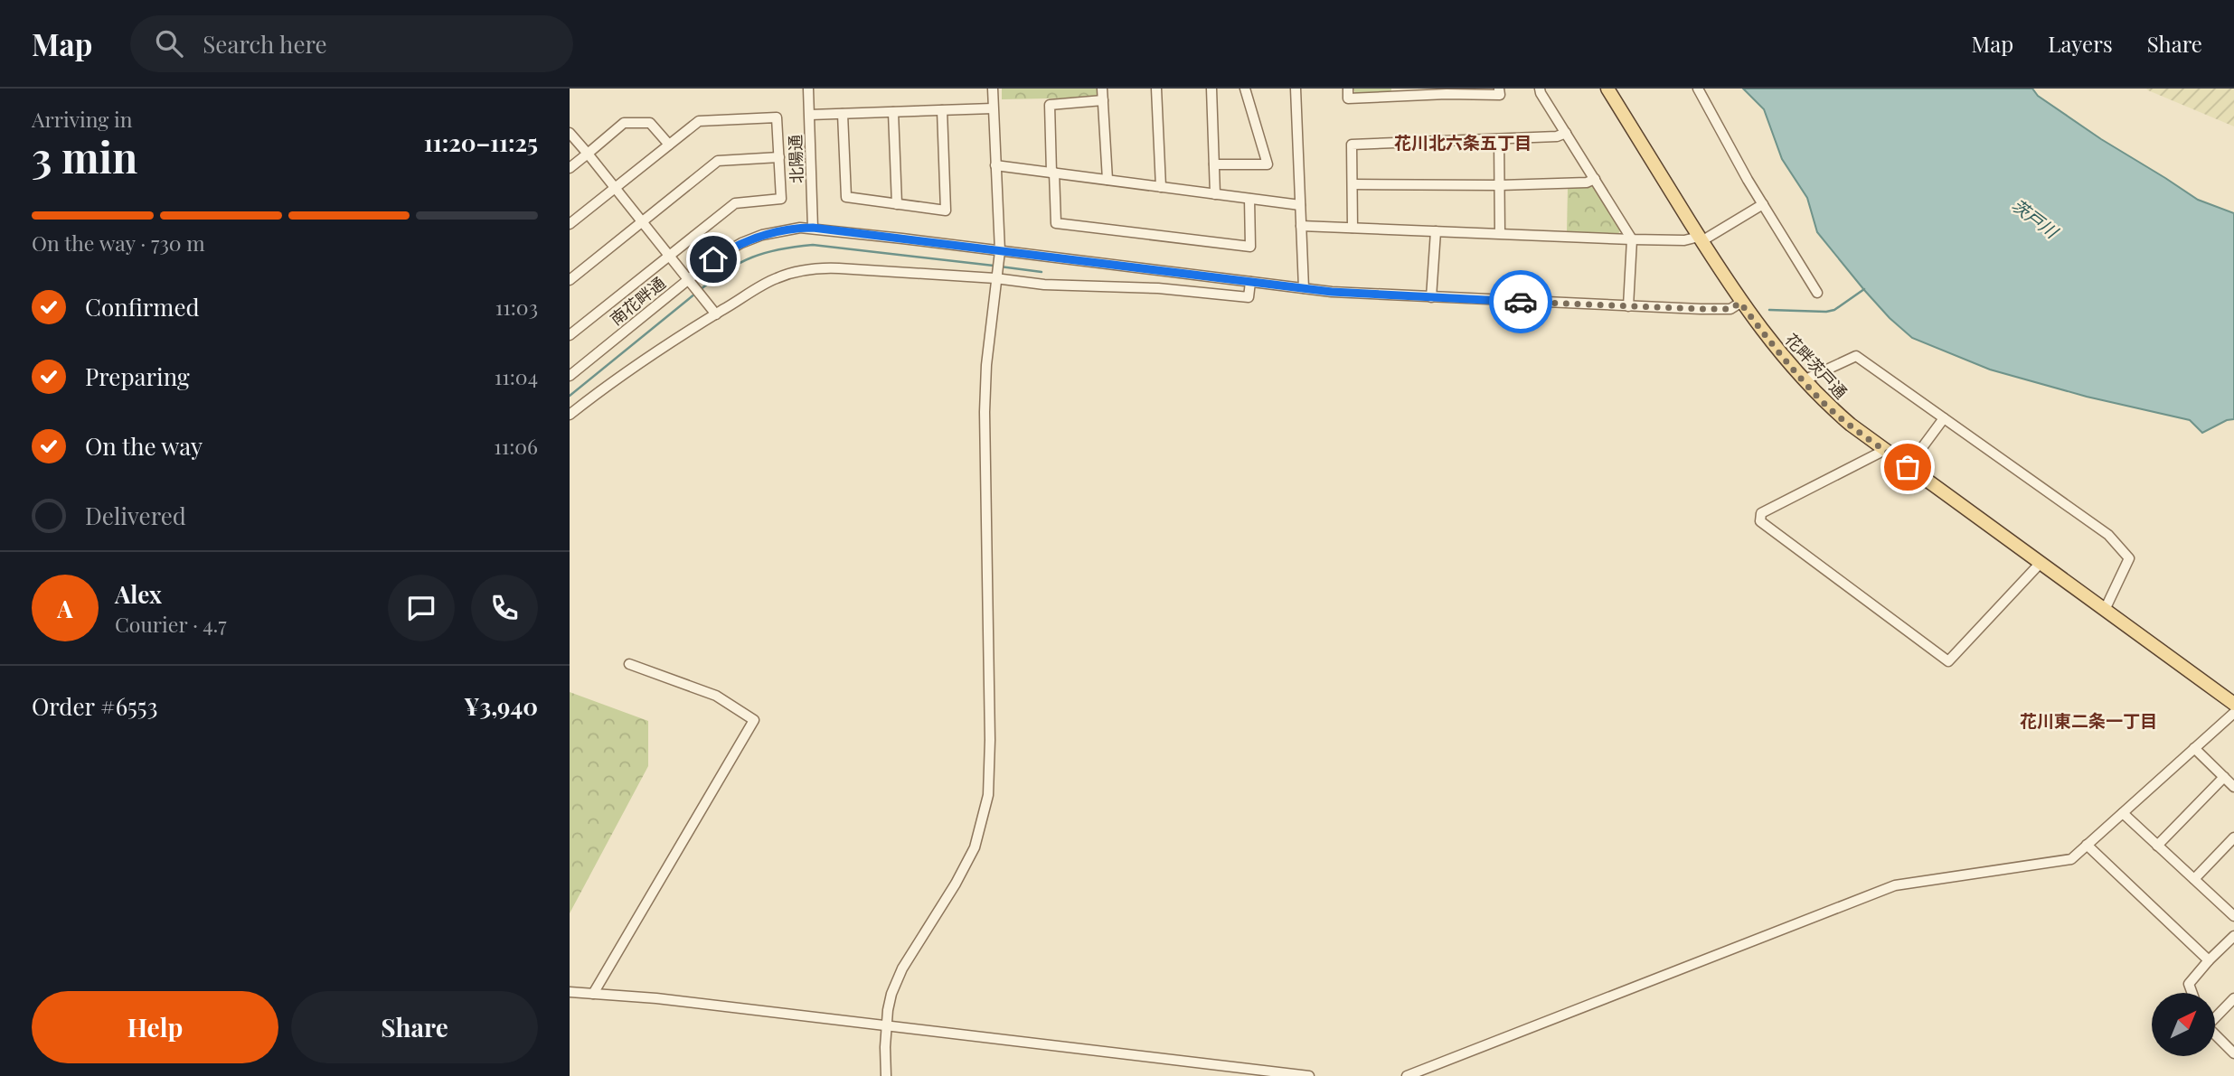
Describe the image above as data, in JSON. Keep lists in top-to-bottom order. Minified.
{"streets":{"main road":["花畔茨戸通"],"street":["北陽通","南花畔通"]},"crossings":[["北陽通","南花畔通"],["南花畔通","花畔茨戸通"]],"districts":["花川北六条五丁目","花川東二条一丁目"],"water":["茨戸川"],"north":"top right","page":{"header":"Map","search":"Search here","nav":["Map","Layers","Share"],"heading":["3 min","Arriving in","11:20–11:25"],"panel":["Alex","Courier · 4.7","Order #6553","¥3,940"],"bar":"On the way · 730 m","list":[["Confirmed","11:03"],["Preparing","11:04"],["On the way","11:06"],"Delivered"],"round":"A","buttons":["Help","Share"]}}
